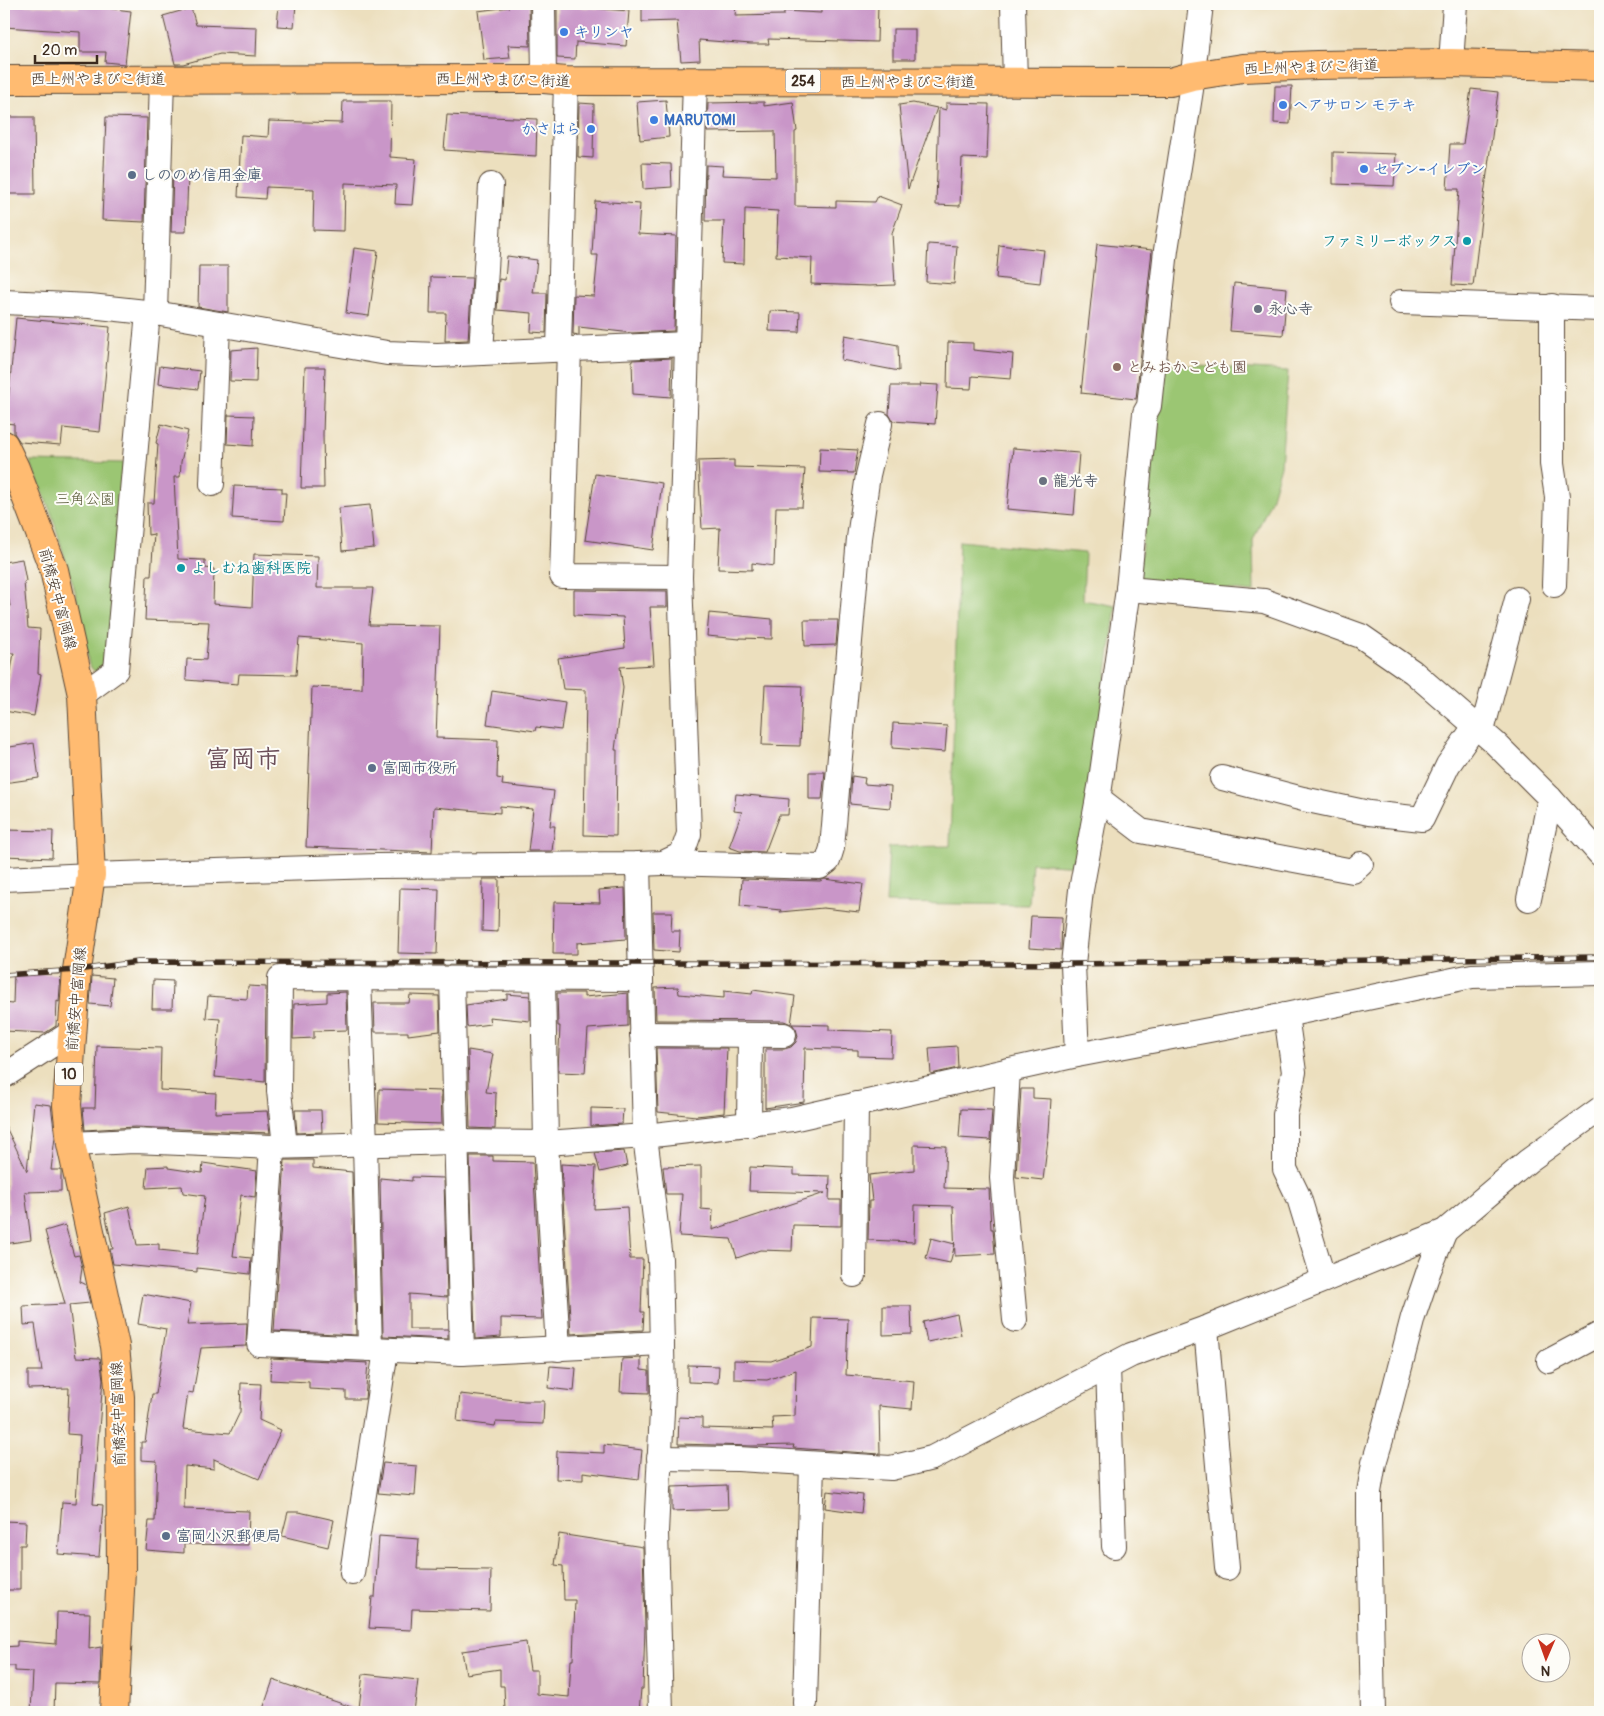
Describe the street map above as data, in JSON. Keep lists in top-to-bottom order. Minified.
{"streets":{"main road":["西上州やまびこ街道","254","前橋安中富岡線","10"]},"districts":["富岡市"],"parks":["三角公園"],"places":["キリンヤ","ヘアサロン モテキ","MARUTOMI","かさはら","セブン-イレブン","しののめ信用金庫","ファミリーボックス","永心寺","とみおかこども園","龍光寺","よしむね歯科医院","富岡市役所","富岡小沢郵便局"],"scale_bar":"20 m","north":"bottom"}
